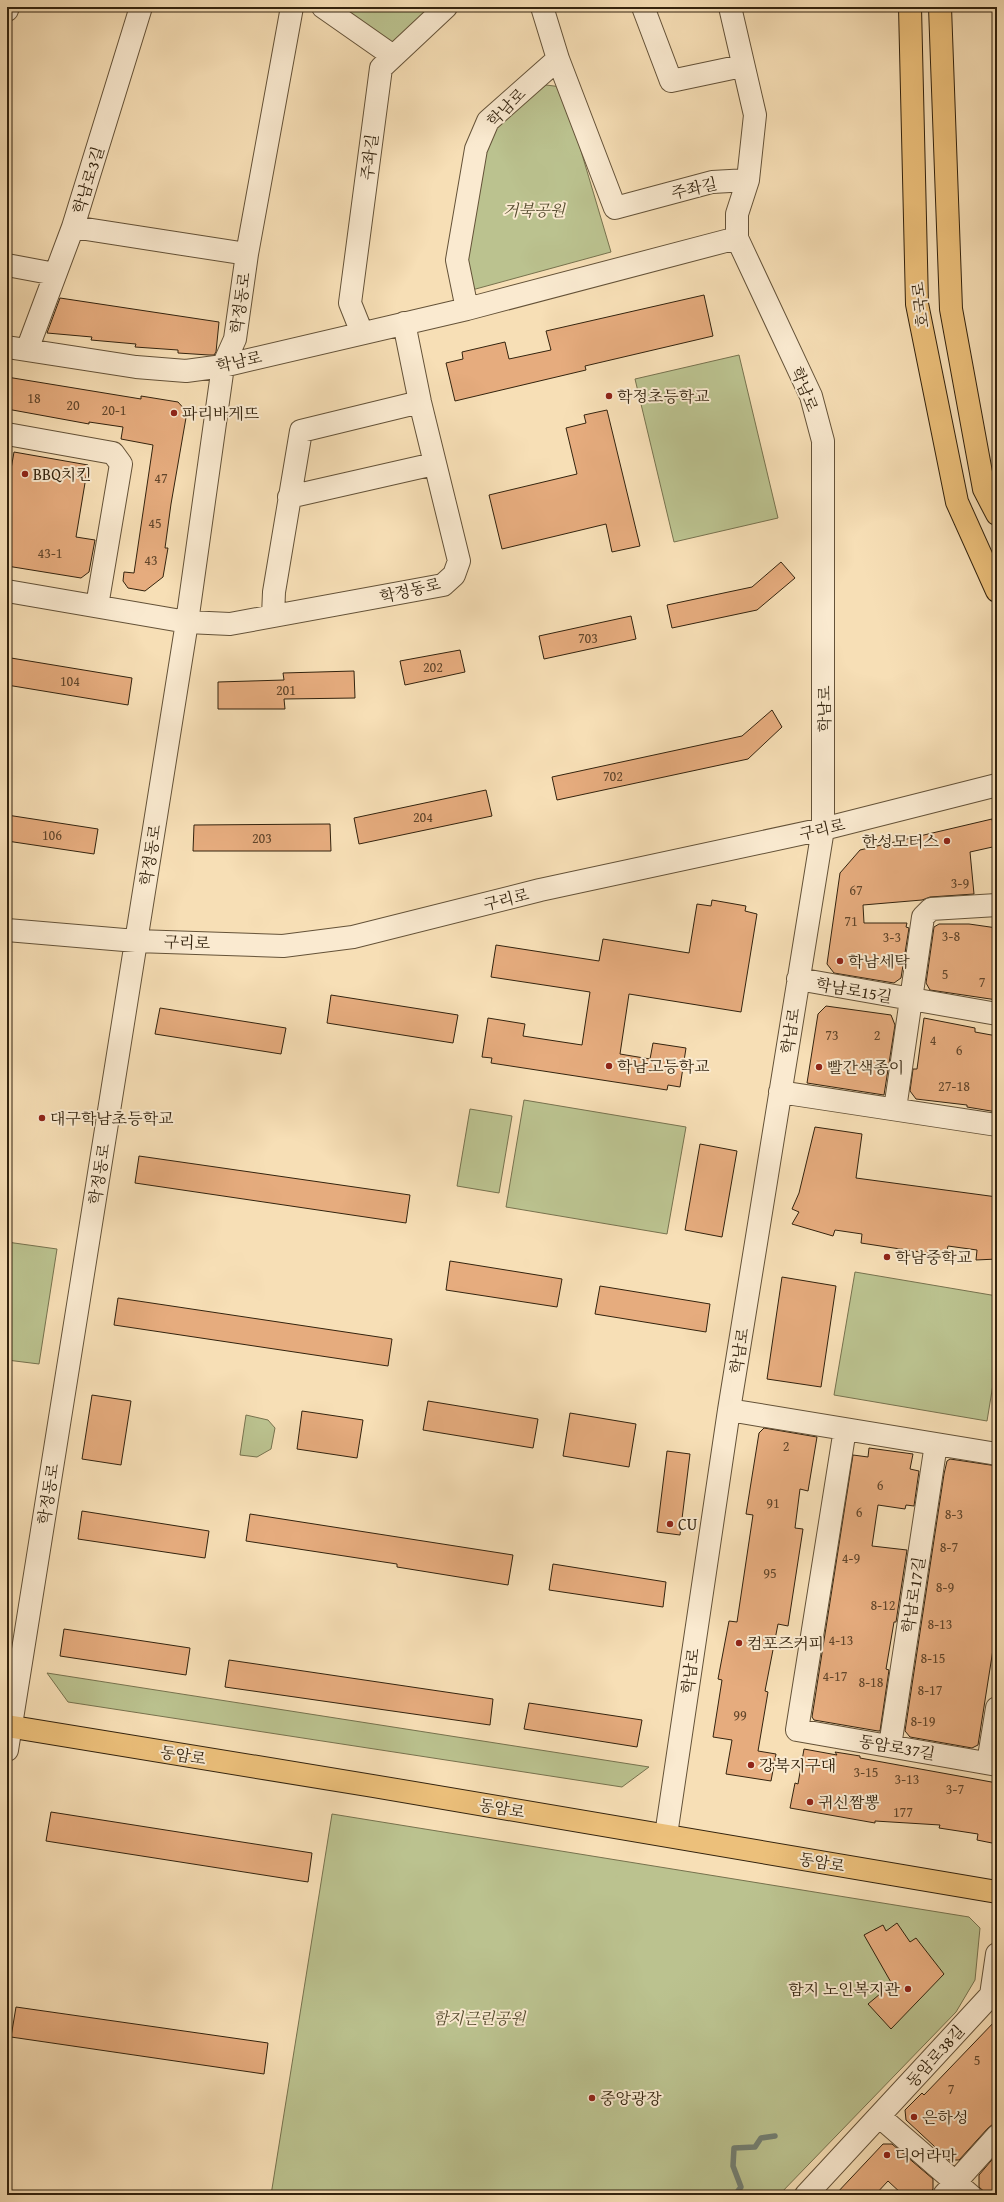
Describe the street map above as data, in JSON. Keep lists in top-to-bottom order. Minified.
{"streets":{"main road":["호국로","동암로"],"street":["학남로","주좌길","학남로3길","학정동로","구리로","학남로15길","학남로17길","동암로37길","동암로38길"]},"crossings":[["학남로","주좌길"],["학남로","학남로3길"],["학남로","학정동로"],["학남로","구리로"],["학남로","학남로15길"],["학남로","동암로"],["학정동로","구리로"],["학정동로","동암로"],["학남로17길","동암로37길"]],"parks":["거북공원","함지근린공원"],"places":["학정초등학교","파리바게뜨","BBQ치킨","한성모터스","학남세탁","학남고등학교","빨간색종이","대구학남초등학교","학남중학교","CU","컴포즈커피","강북지구대","귀신짬뽕","함지 노인복지관","중앙광장","은하성","디어라마"],"house_numbers":["18","20","20-1","47","45","43-1","43","703","202","104","201","702","204","106","203","3-9","67","71","3-8","3-3","5","7","73","2","4","6","27-18","2","6","91","6","8-3","8-7","4-9","95","8-9","8-12","8-13","4-13","8-15","4-17","8-18","8-17","99","8-19","3-15","3-13","3-7","177","5","7"]}
